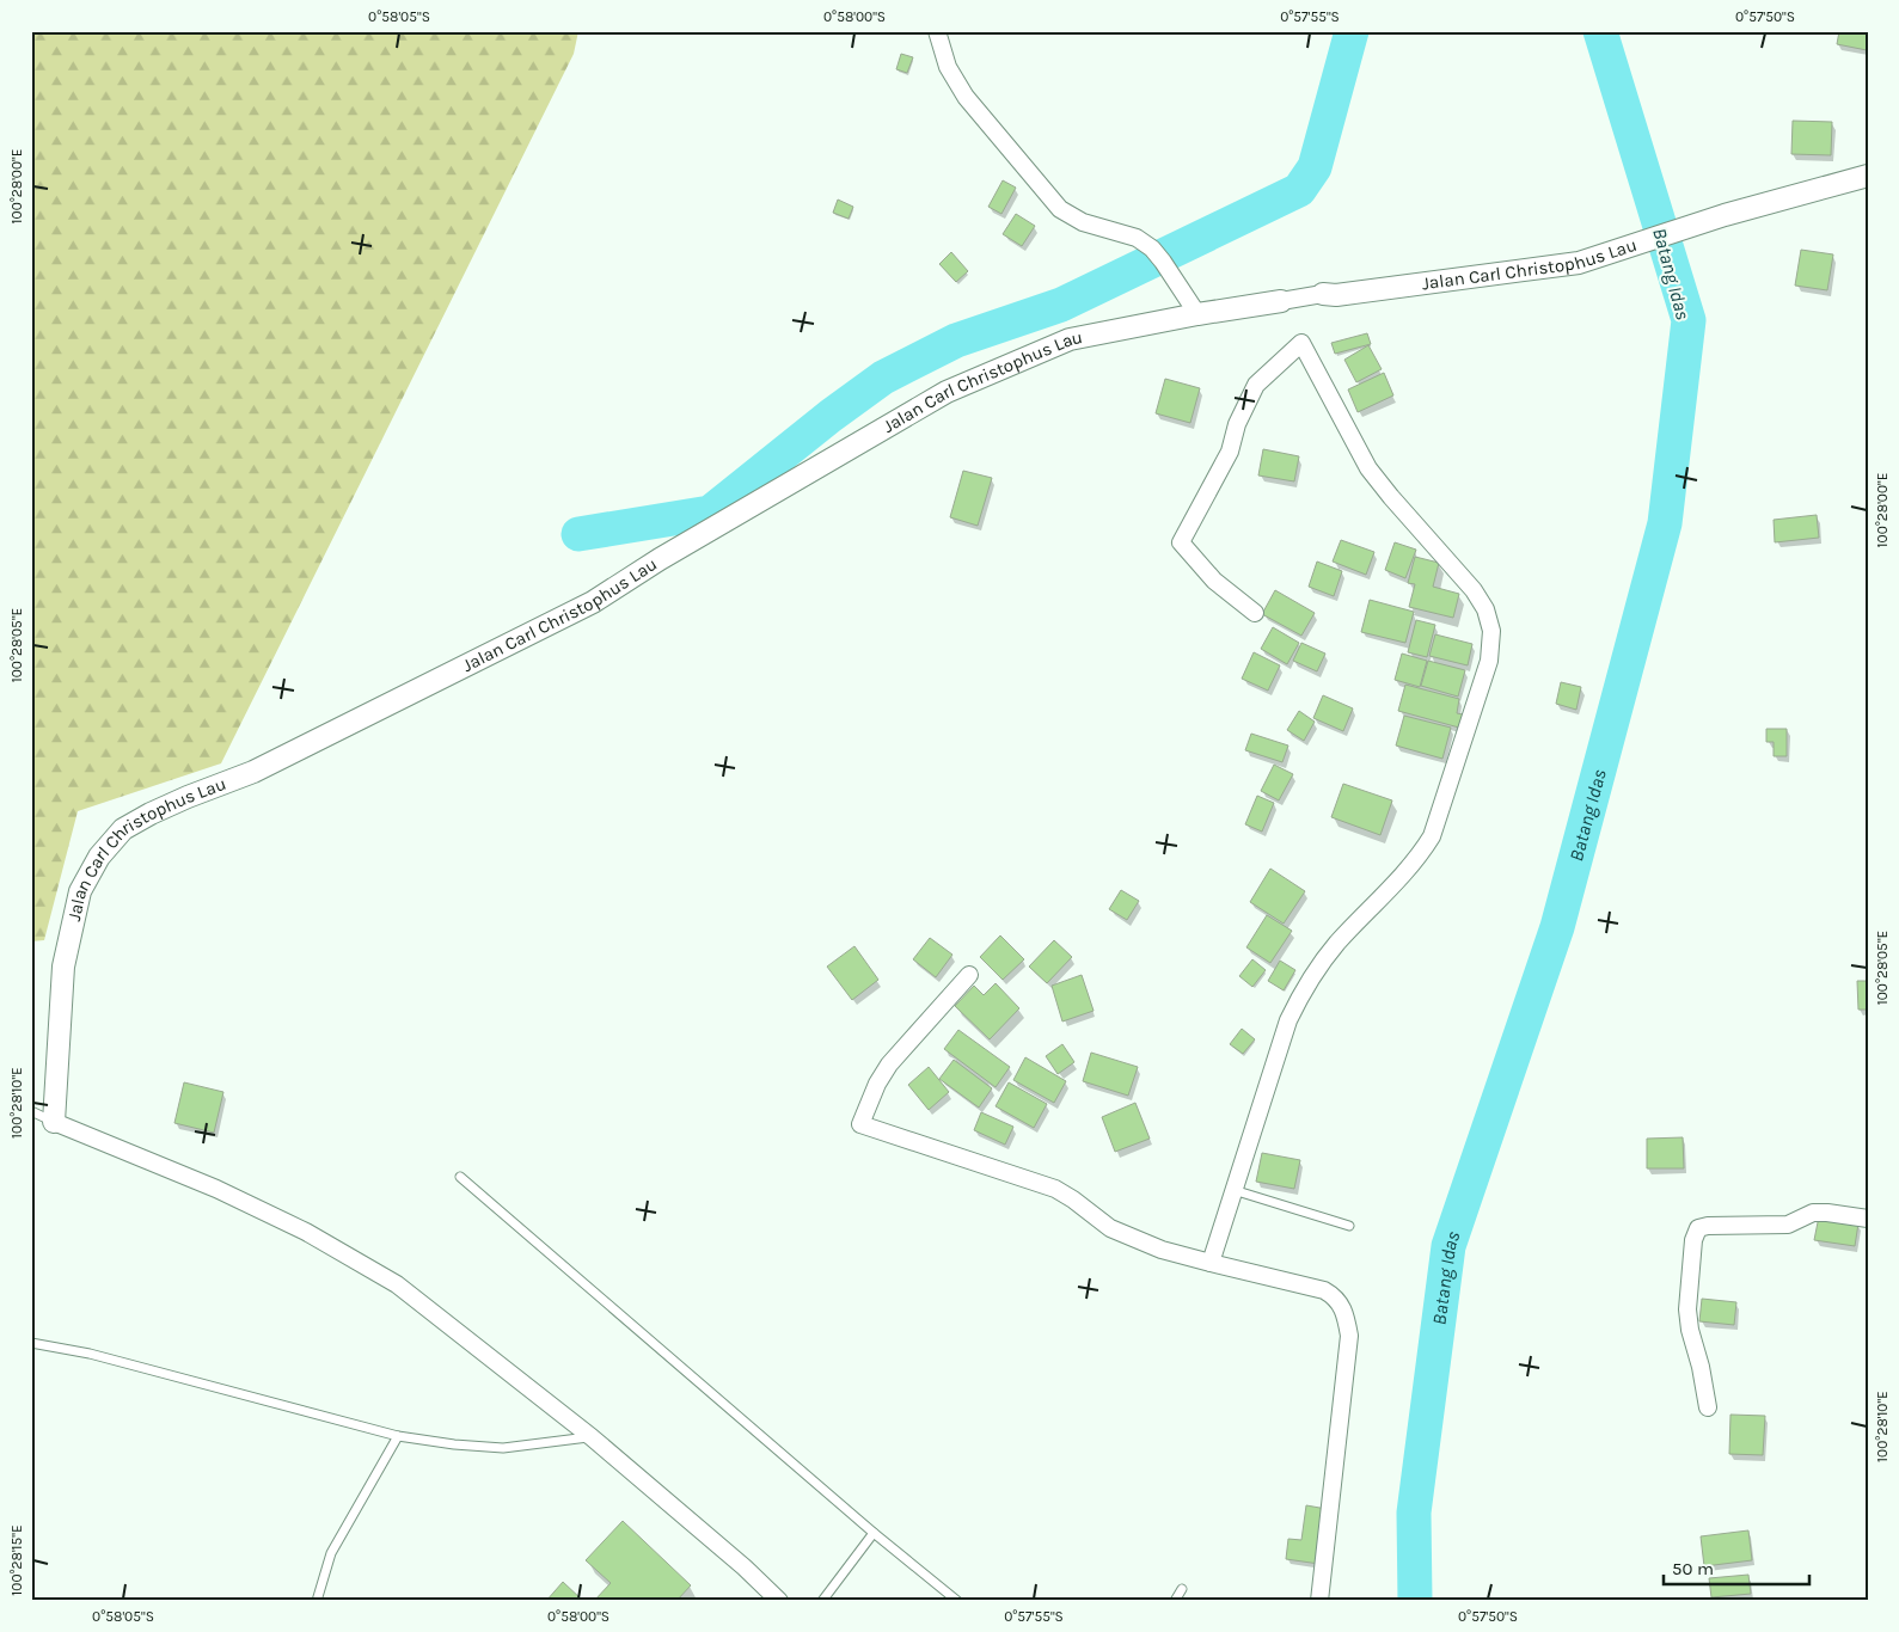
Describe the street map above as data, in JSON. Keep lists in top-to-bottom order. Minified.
{"streets":{"street":["Jalan Carl Christophus Lau"]},"water":["Batang Idas"],"scale_bar":"50 m","coordinates":["0°58'05\"S","0°58'00\"S","0°57'55\"S","0°57'50\"S","100°28'00\"E","100°28'05\"E","100°28'10\"E","100°28'15\"E"]}
